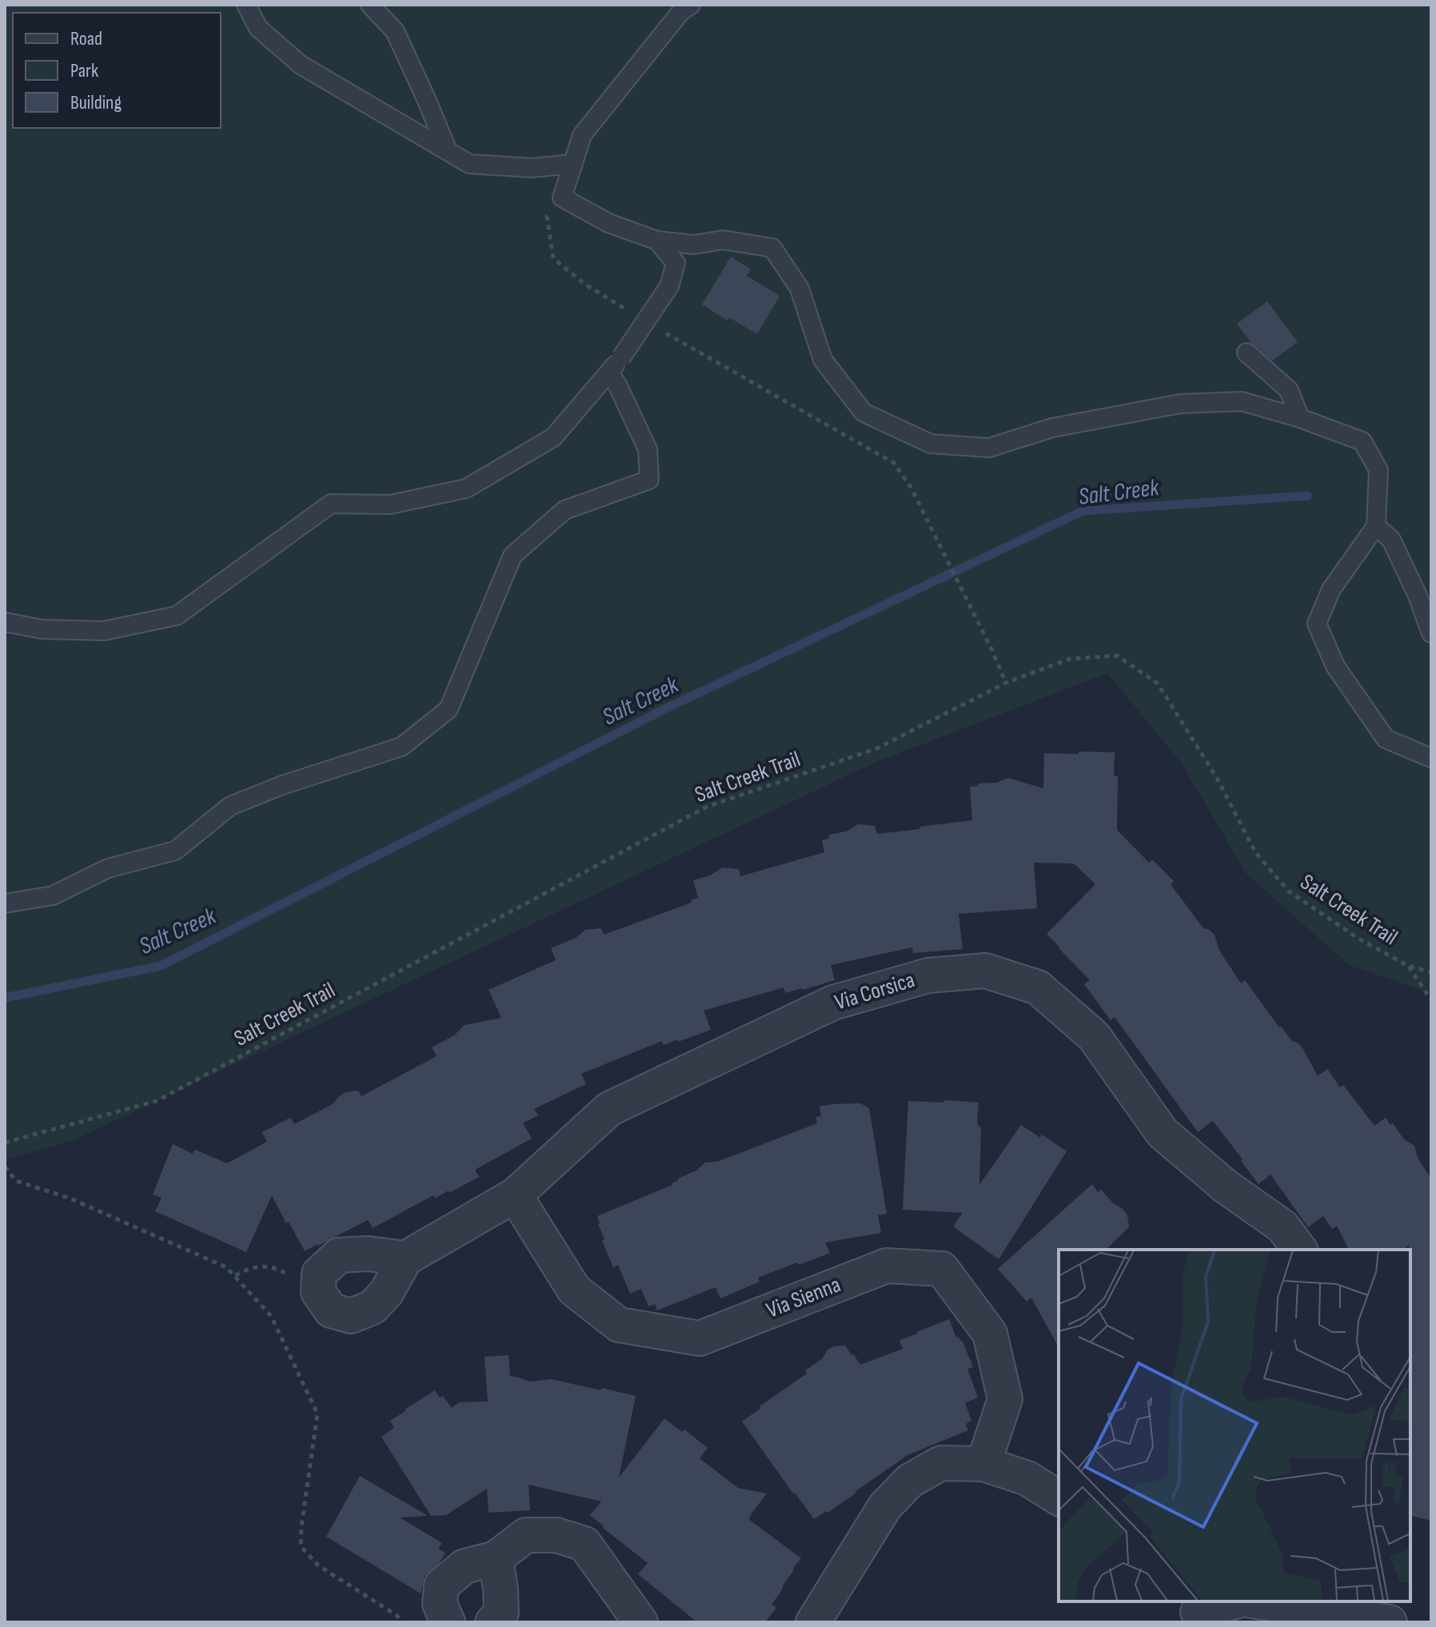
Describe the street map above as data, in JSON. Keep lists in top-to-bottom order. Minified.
{"streets":{"street":["Via Corsica","Via Sienna"],"path":["Salt Creek Trail"]},"crossings":[["Via Corsica","Via Sienna"]],"water":["Salt Creek"],"legend":["Road","Park","Building"]}
